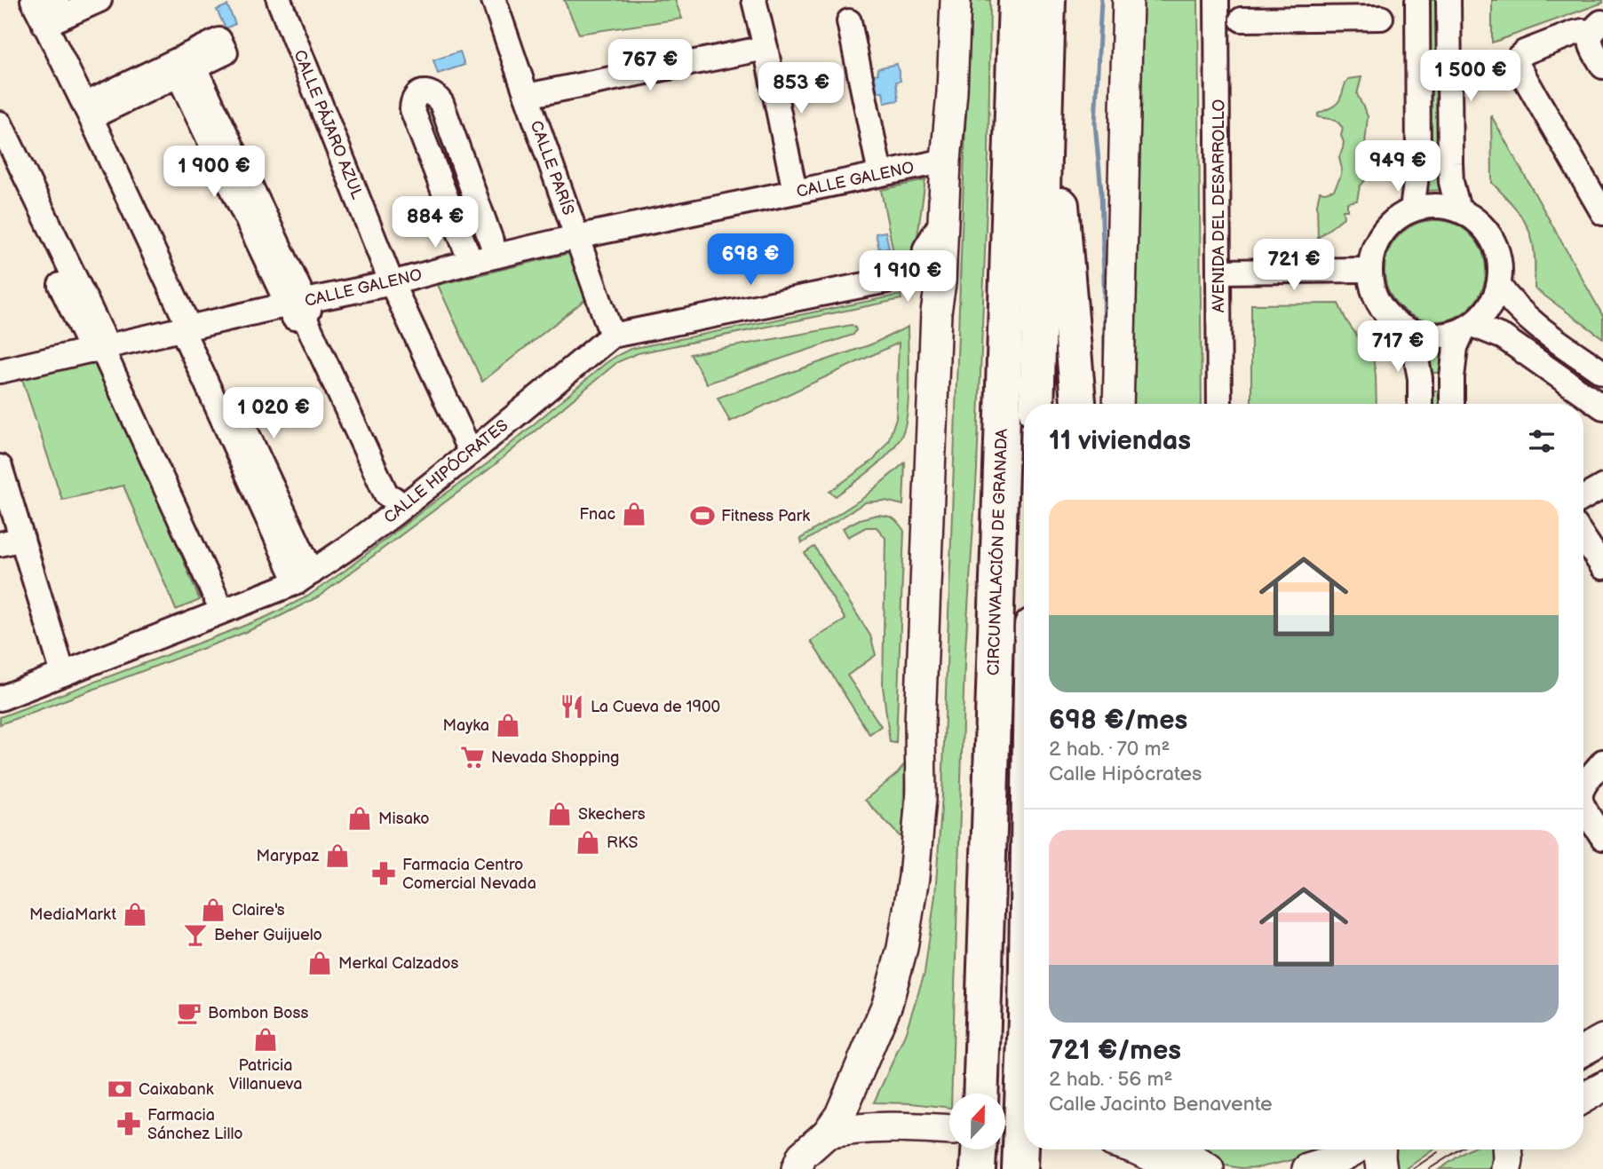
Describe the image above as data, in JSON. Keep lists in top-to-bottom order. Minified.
{"streets":{"highway":["CIRCUNVALACIÓN DE GRANADA"],"street":["CALLE PÁJARO AZUL","CALLE PARÍS","CALLE GALENO","AVENIDA DEL DESARROLLO","CALLE HIPÓCRATES"]},"crossings":[["CALLE PÁJARO AZUL","CALLE GALENO"],["CALLE PÁJARO AZUL","CALLE HIPÓCRATES"],["CALLE PARÍS","CALLE GALENO"],["CALLE PARÍS","CALLE HIPÓCRATES"]],"places":{"shop":["Fnac","Mayka","Skechers","Misako","RKS","Marypaz","Claire's","MediaMarkt","Merkal Calzados","Patricia Villanueva"],"sports":["Fitness Park"],"restaurant":["La Cueva de 1900"],"supermarket":["Nevada Shopping"],"pharmacy":["Farmacia Centro Comercial Nevada","Farmacia Sánchez Lillo"],"bar":["Beher Guijuelo"],"cafe":["Bombon Boss"],"bank":["Caixabank"]},"north":"top","page":{"price":["767 €","1 500 €","853 €","949 €","1 900 €","884 €","698 €","721 €","1 910 €","717 €","1 020 €"],"heading":"11 viviendas","list":[{"name":"698 €/mes","note":"2 hab. · 70 m² · Calle Hipócrates"},{"name":"721 €/mes","note":"2 hab. · 56 m² · Calle Jacinto Benavente"}]}}
